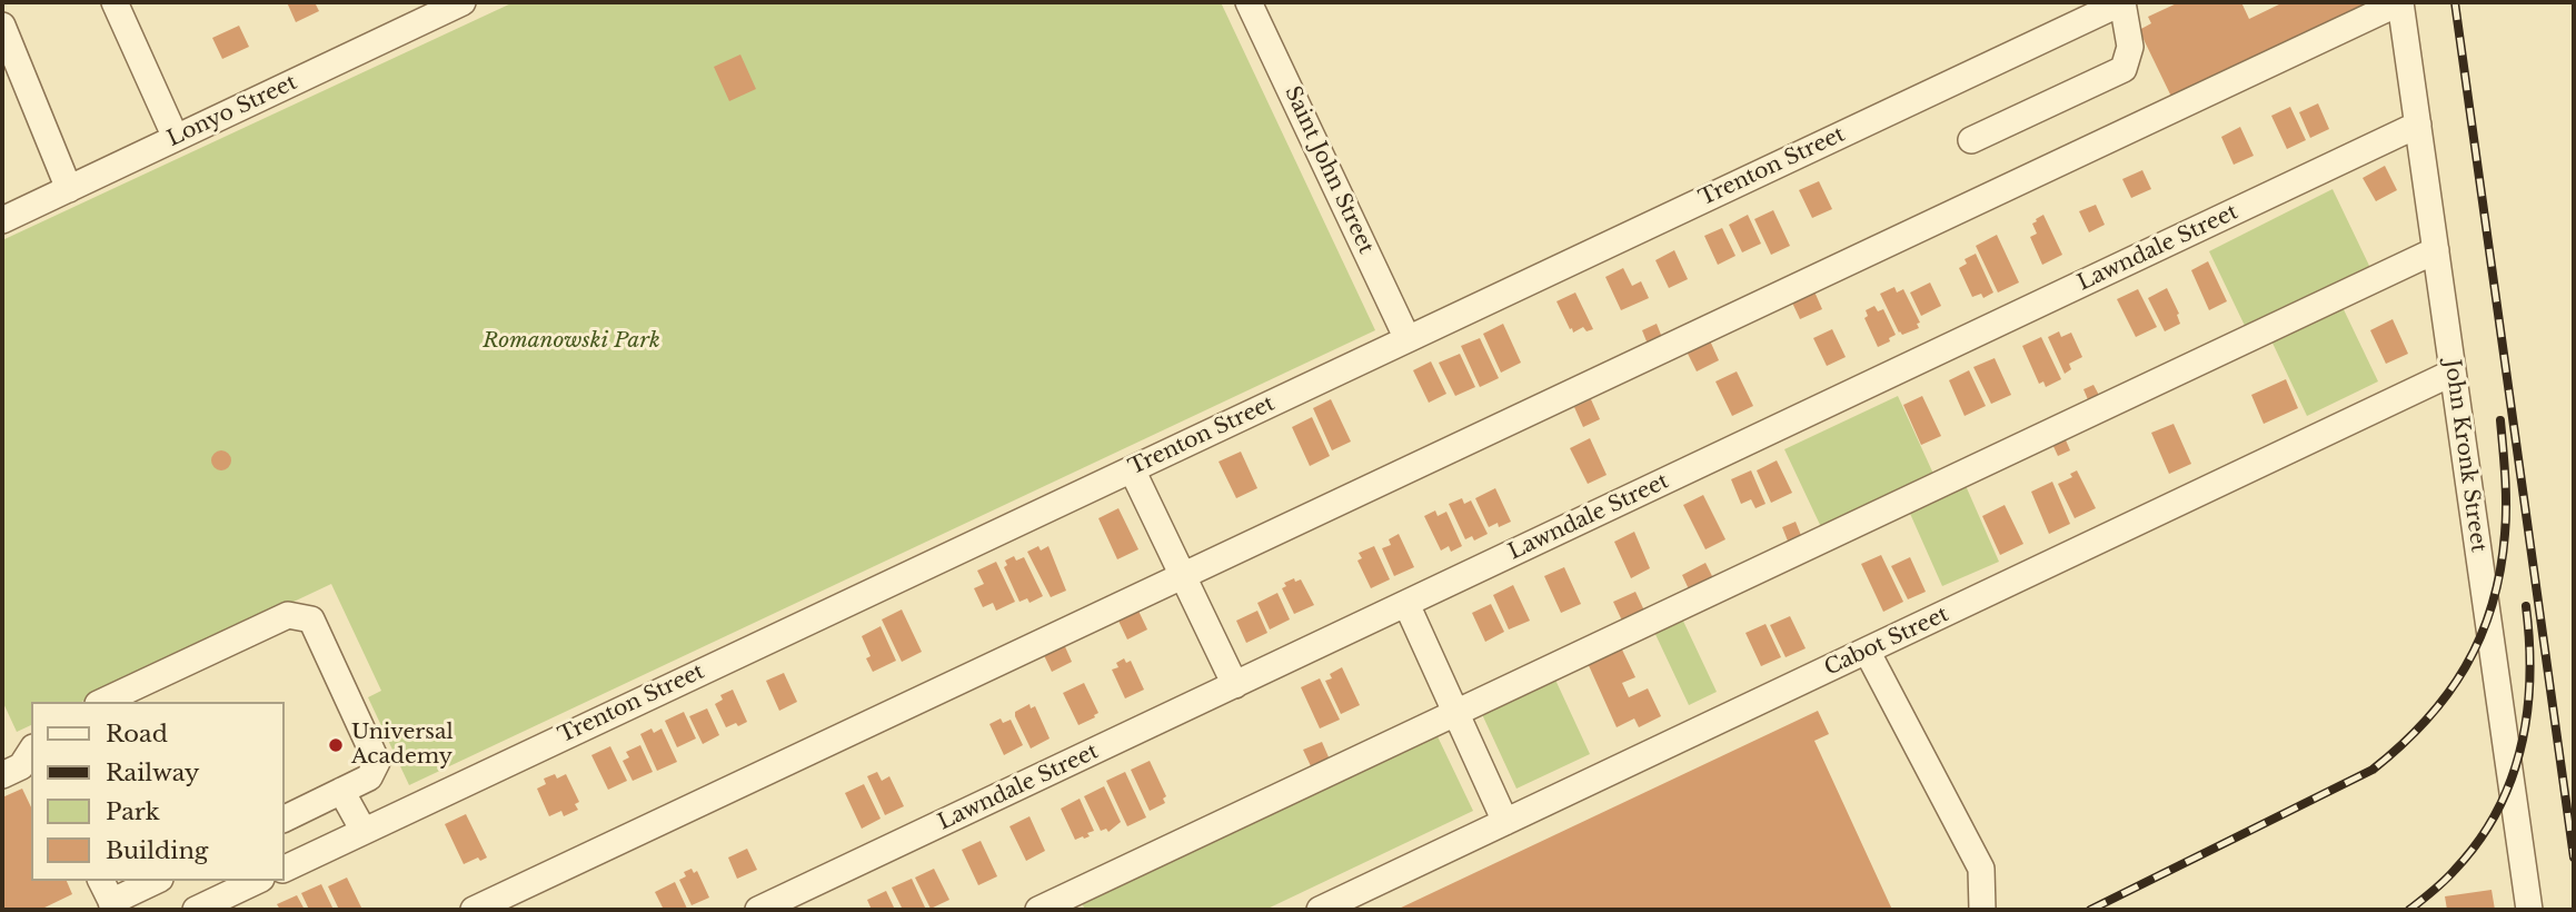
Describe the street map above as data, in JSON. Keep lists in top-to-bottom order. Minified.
{"streets":{"street":["Lonyo Street","Trenton Street","Saint John Street","Lawndale Street","John Kronk Street","Cabot Street"]},"crossings":[["Trenton Street","Saint John Street"],["Lawndale Street","John Kronk Street"],["John Kronk Street","Cabot Street"]],"parks":["Romanowski Park"],"places":["Universal Academy"],"legend":["Road","Railway","Park","Building"]}
